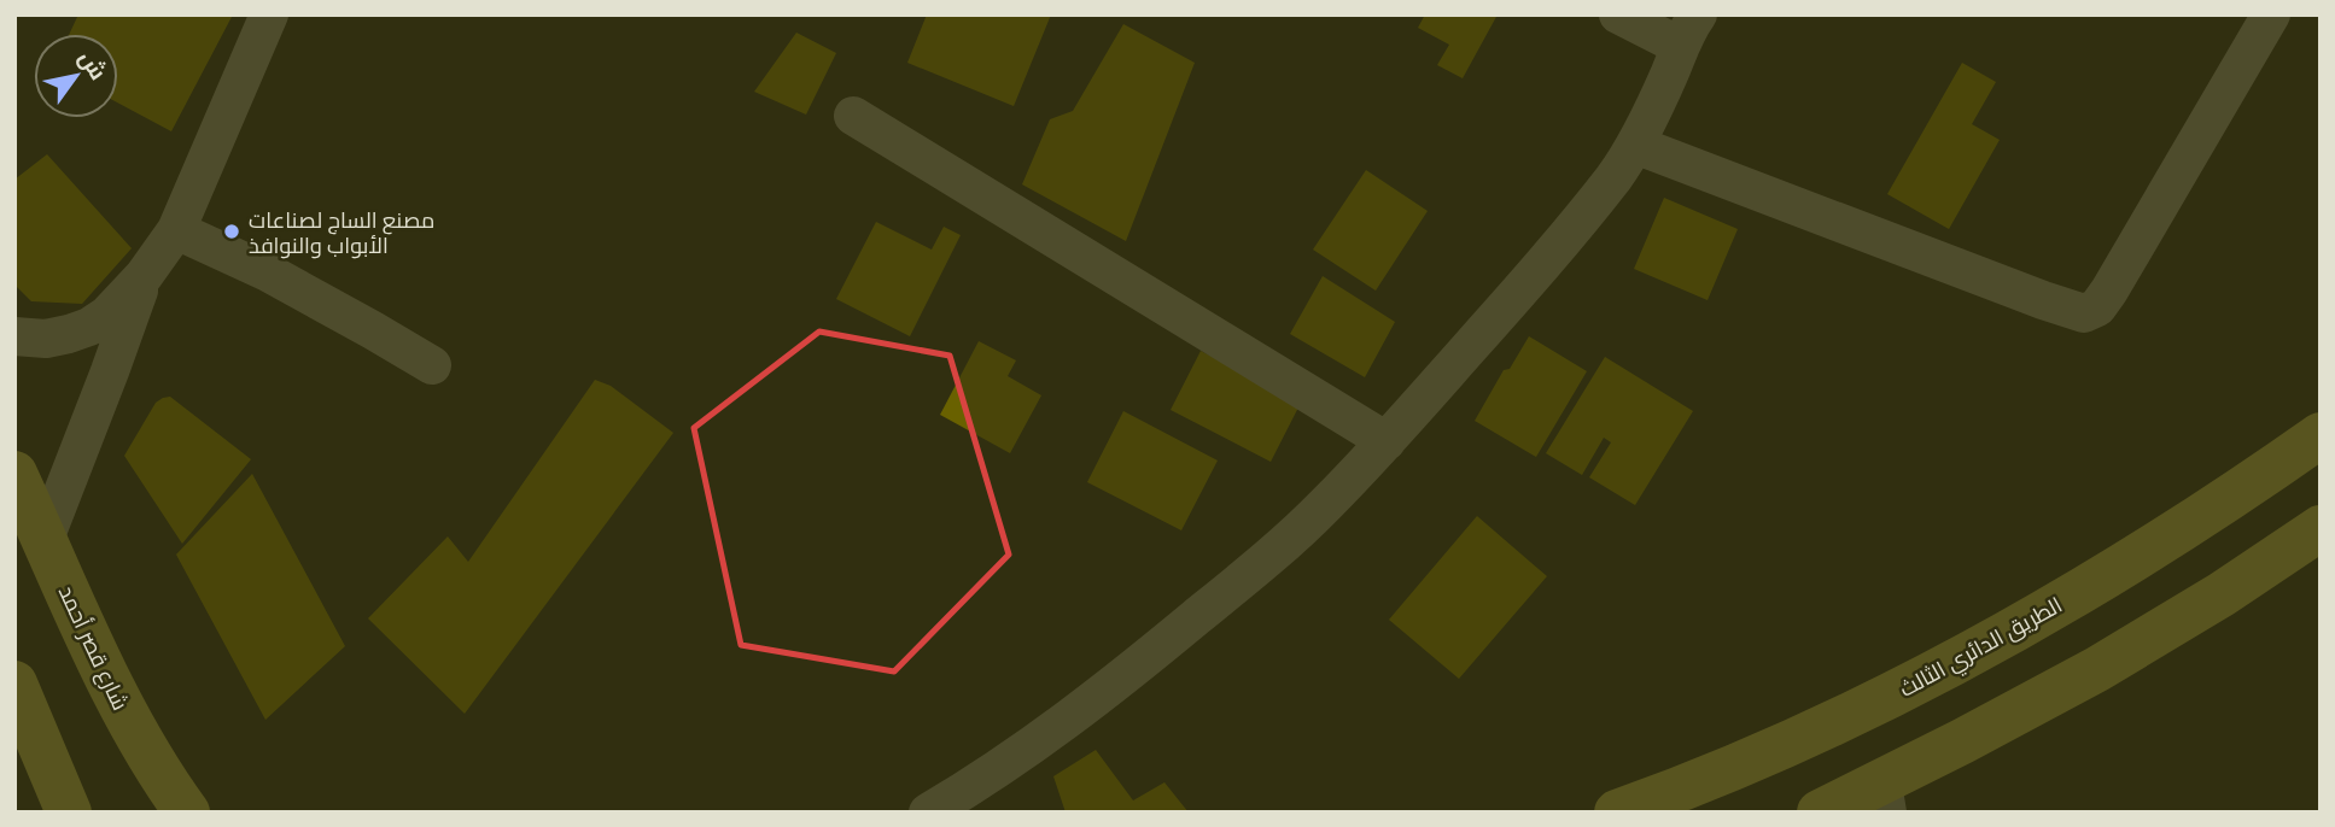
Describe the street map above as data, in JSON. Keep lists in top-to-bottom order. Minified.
{"streets":{"main road":["الطريق الدائري الثالث","شارع قصر أحمد"]},"places":["مصنع الساج لصناعات الأبواب والنوافذ"],"north":"top right"}
